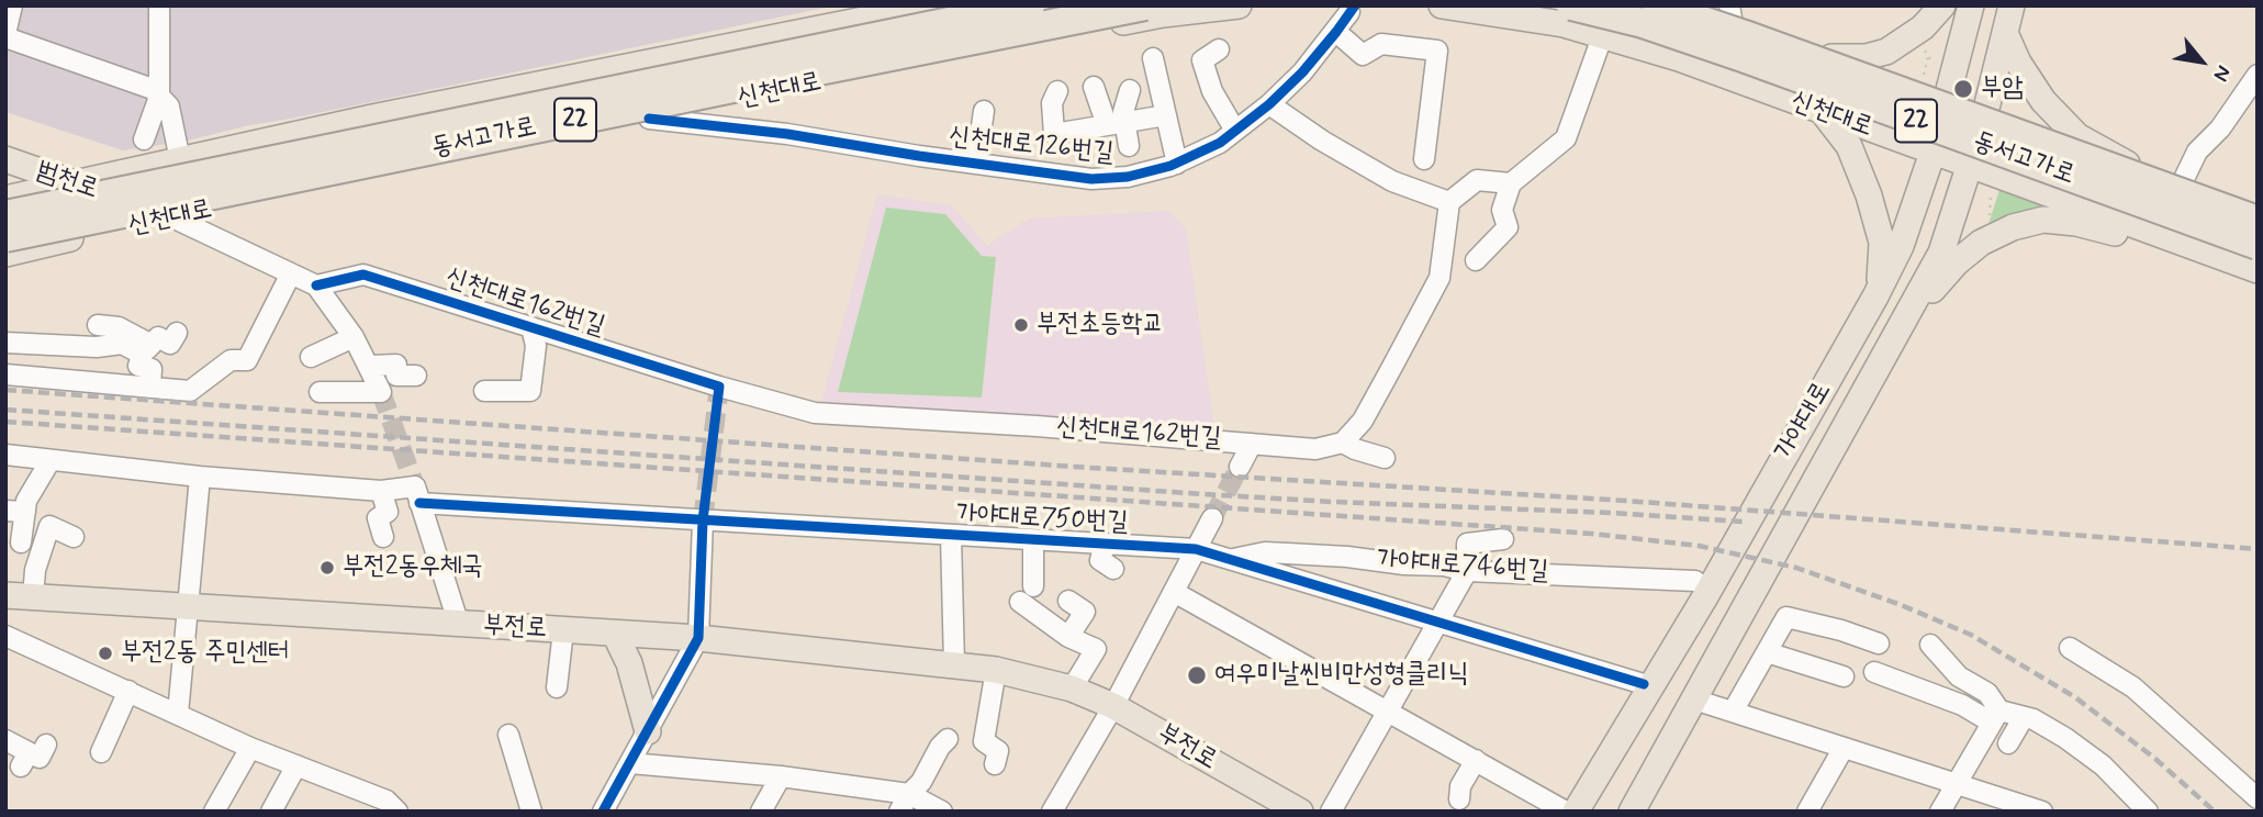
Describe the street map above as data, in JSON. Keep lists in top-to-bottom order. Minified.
{"streets":{"highway":["22","동서고가로"],"main road":["신천대로","범천로","가야대로","부전로"],"street":["신천대로126번길","신천대로162번길","가야대로750번길","가야대로746번길"]},"crossings":[["신천대로","신천대로126번길"],["신천대로","범천로"],["신천대로","가야대로"],["가야대로750번길","가야대로746번길"]],"places":["부암","부전초등학교","부전2동우체국","부전2동 주민센터","여우미날씬비만성형클리닉"],"north":"bottom right"}
